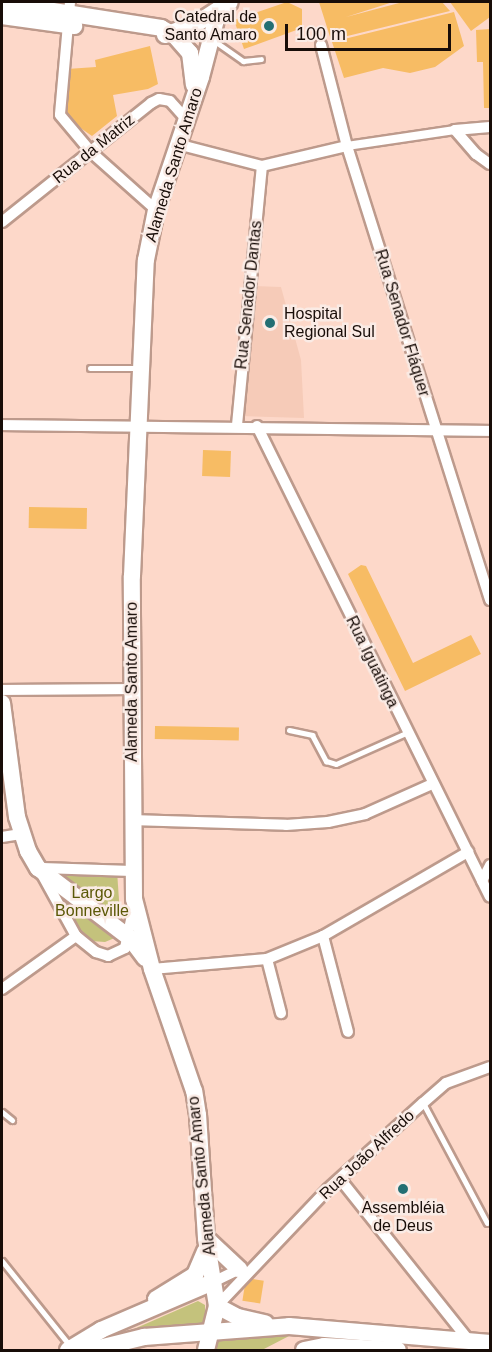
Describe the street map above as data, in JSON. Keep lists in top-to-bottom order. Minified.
{"streets":{"main road":["Alameda Santo Amaro"],"street":["Rua da Matriz","Rua Senador Dantas","Rua Senador Fláquer","Rua Iguatinga","Rua João Alfredo"]},"crossings":[["Rua da Matriz","Alameda Santo Amaro"],["Alameda Santo Amaro","Rua João Alfredo"]],"parks":["Largo Bonneville"],"places":["Catedral de Santo Amaro","Hospital Regional Sul","Assembléia de Deus"],"scale_bar":"100 m"}
